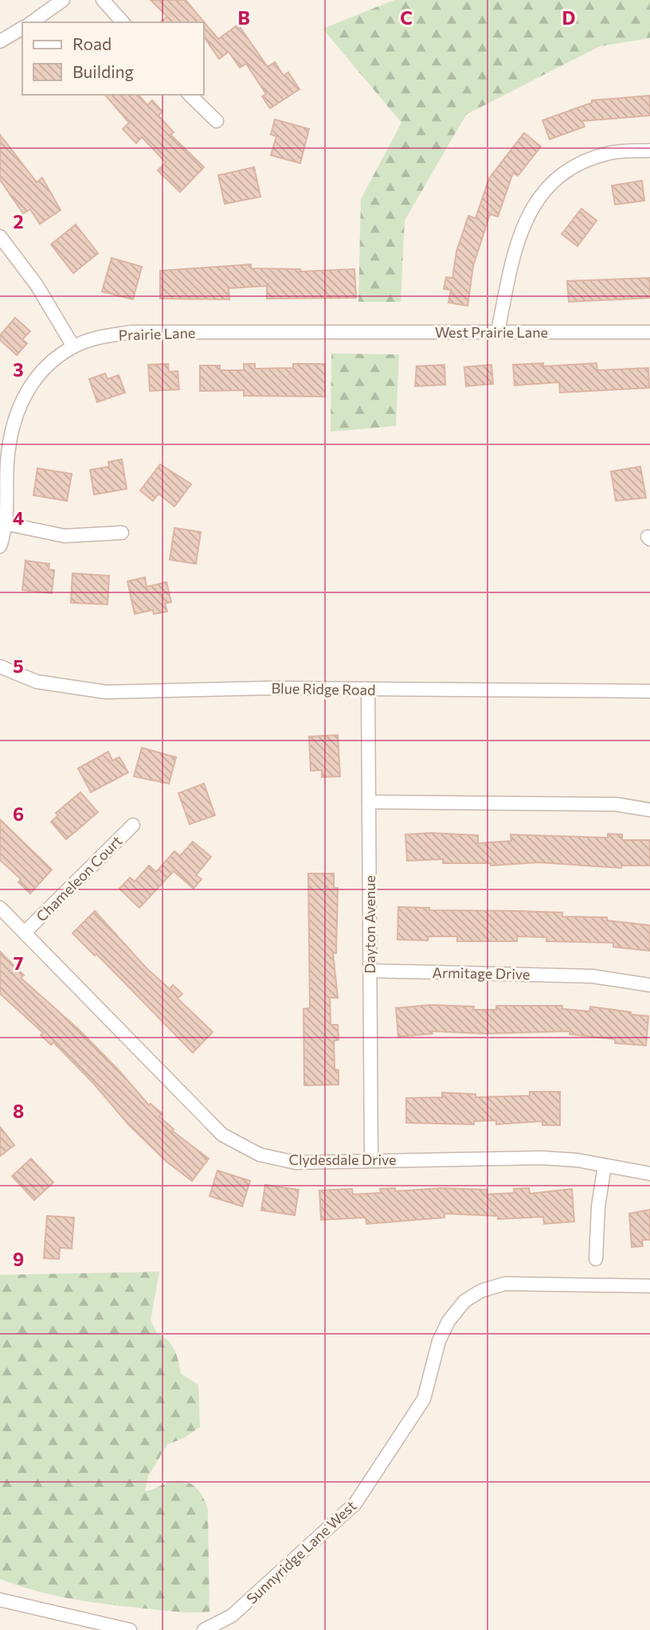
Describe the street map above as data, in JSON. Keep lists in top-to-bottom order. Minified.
{"streets":{"street":["West Prairie Lane","Prairie Lane","Blue Ridge Road","Chameleon Court","Dayton Avenue","Armitage Drive","Clydesdale Drive","Sunnyridge Lane West"]},"crossings":[["West Prairie Lane","Prairie Lane"],["Blue Ridge Road","Dayton Avenue"],["Chameleon Court","Clydesdale Drive"],["Dayton Avenue","Armitage Drive"],["Dayton Avenue","Clydesdale Drive"]],"legend":["Road","Building"],"grid":{"columns":["B","C","D"],"rows":["2","3","4","5","6","7","8","9"]}}
